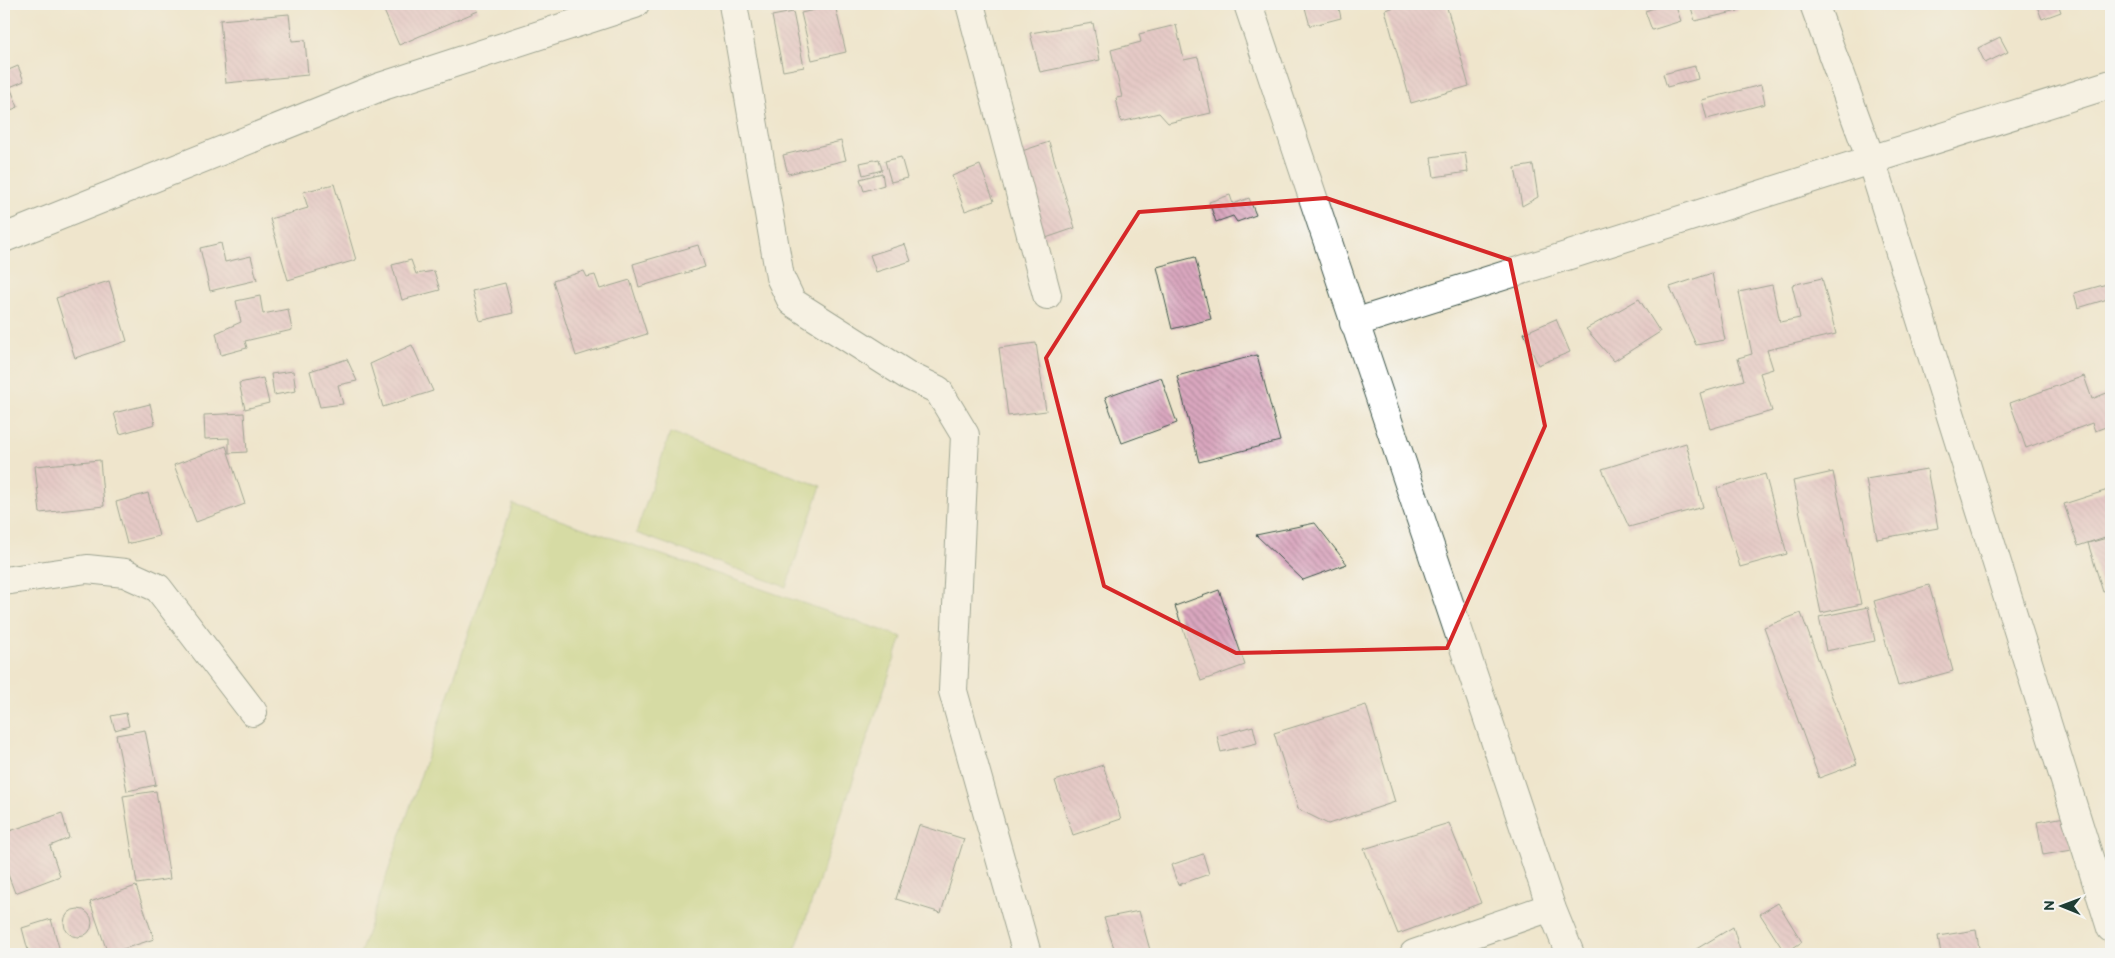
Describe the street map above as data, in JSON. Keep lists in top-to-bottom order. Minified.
{"north":"left"}
